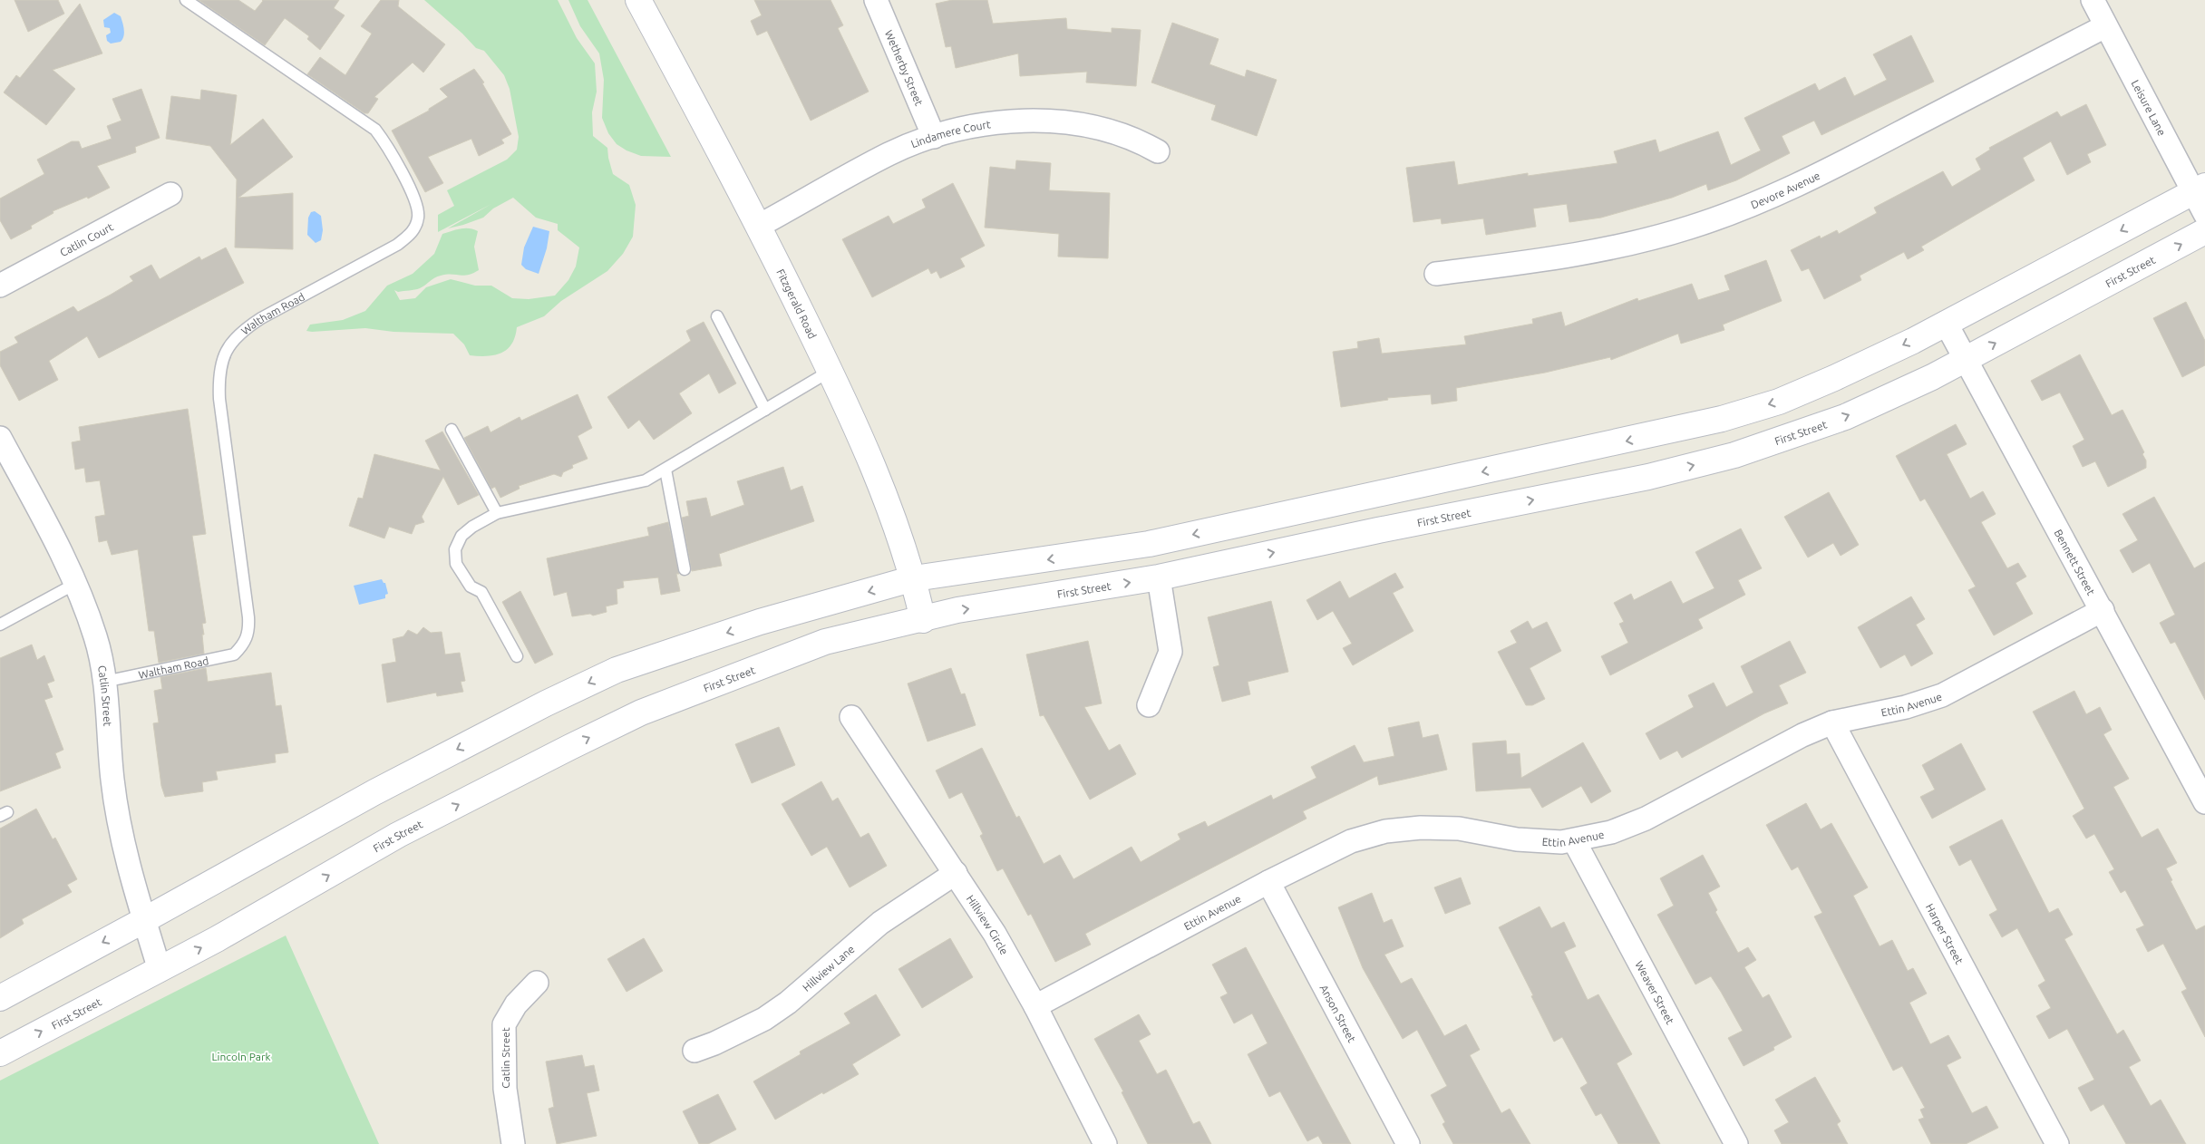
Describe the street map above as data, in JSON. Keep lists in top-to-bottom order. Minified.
{"streets":{"main road":["First Street","Fitzgerald Road"],"street":["Wetherby Street","Leisure Lane","Lindamere Court","Devore Avenue","Catlin Court","Bennett Street","Catlin Street","Ettin Avenue","Hillview Circle","Harper Street","Hillview Lane","Weaver Street","Anson Street"],"lane":["Waltham Road"]},"crossings":[["Wetherby Street","Lindamere Court"],["Leisure Lane","Devore Avenue"],["Lindamere Court","Fitzgerald Road"],["First Street","Fitzgerald Road"],["First Street","Bennett Street"],["First Street","Catlin Street"],["Waltham Road","Catlin Street"],["Bennett Street","Ettin Avenue"],["Ettin Avenue","Hillview Circle"],["Ettin Avenue","Harper Street"],["Ettin Avenue","Weaver Street"],["Ettin Avenue","Anson Street"],["Hillview Circle","Hillview Lane"]],"parks":["Lincoln Park"]}
